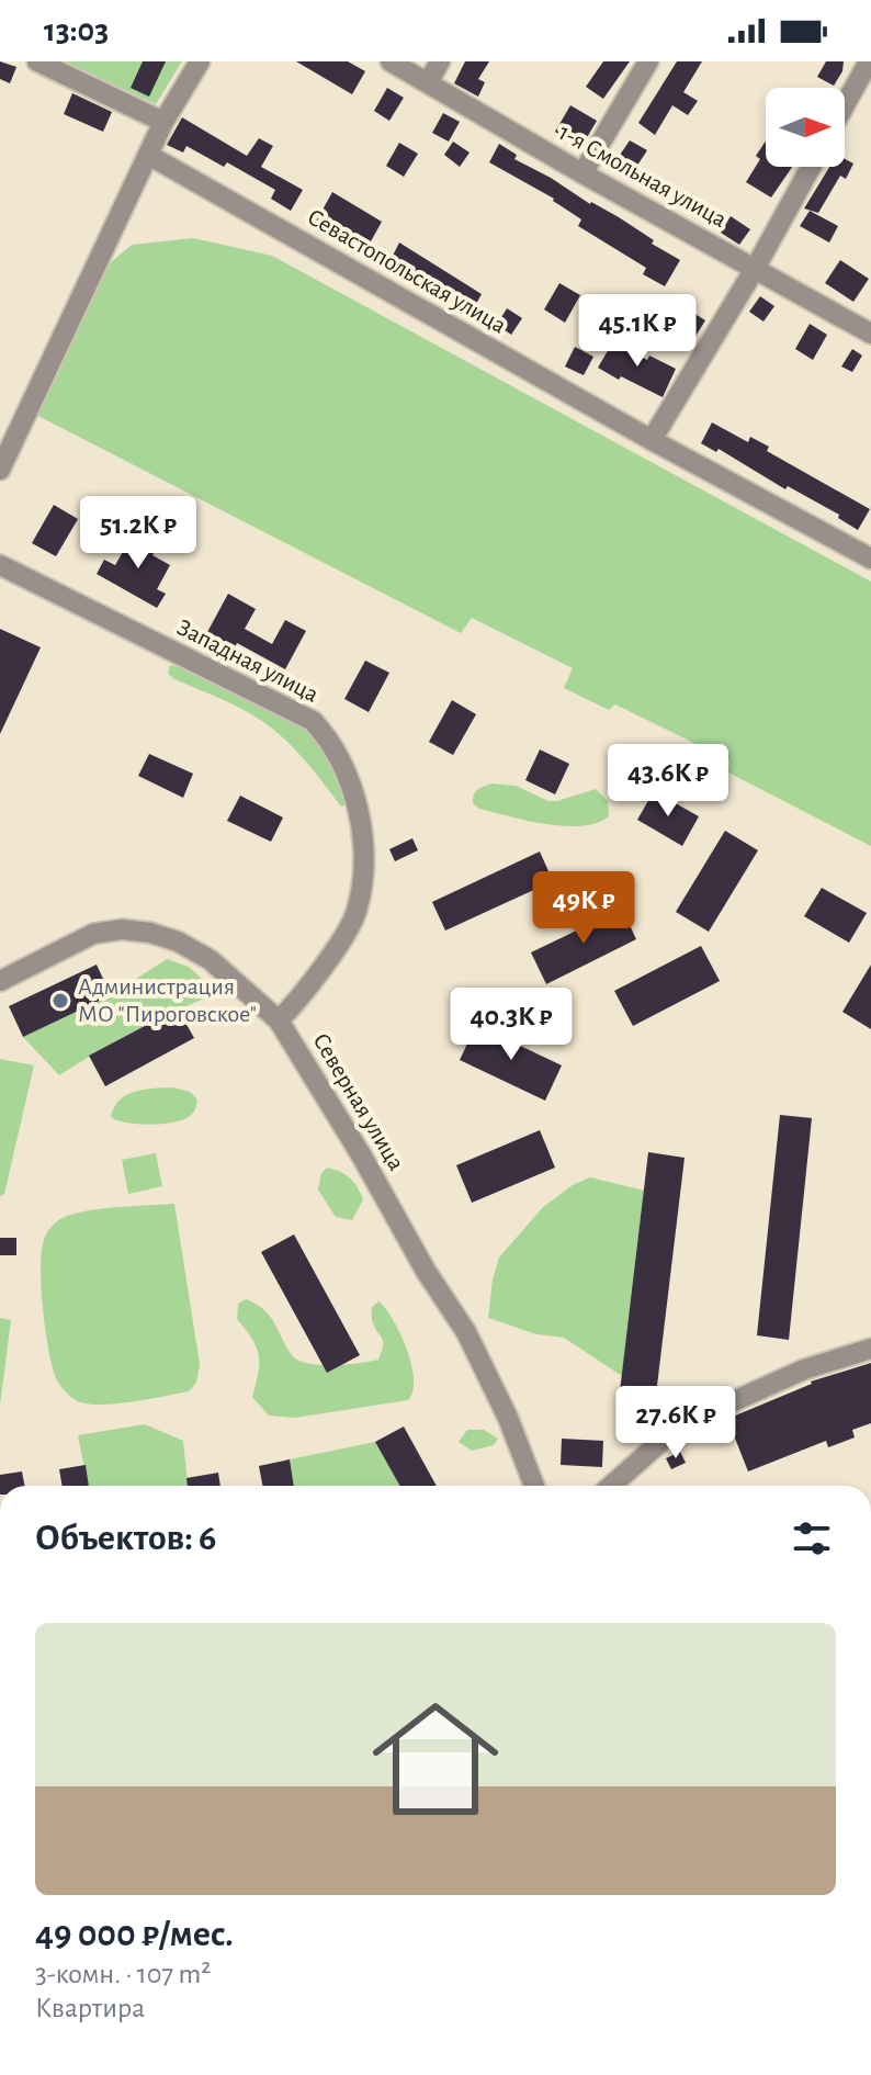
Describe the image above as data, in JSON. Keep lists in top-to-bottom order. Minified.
{"streets":{"street":["1-я Смольная улица","Севастопольская улица","Западная улица","Северная улица"]},"crossings":[["Западная улица","Северная улица"]],"places":["Администрация МО \"Пироговское\""],"north":"right","page":{"status":"13:03","price":["45.1K ₽","51.2K ₽","43.6K ₽","49K ₽","40.3K ₽","27.6K ₽"],"heading":"Объектов: 6","list":[{"name":"49 000 ₽/мес.","note":"3-комн. · 107 m² · Квартира"}]}}
